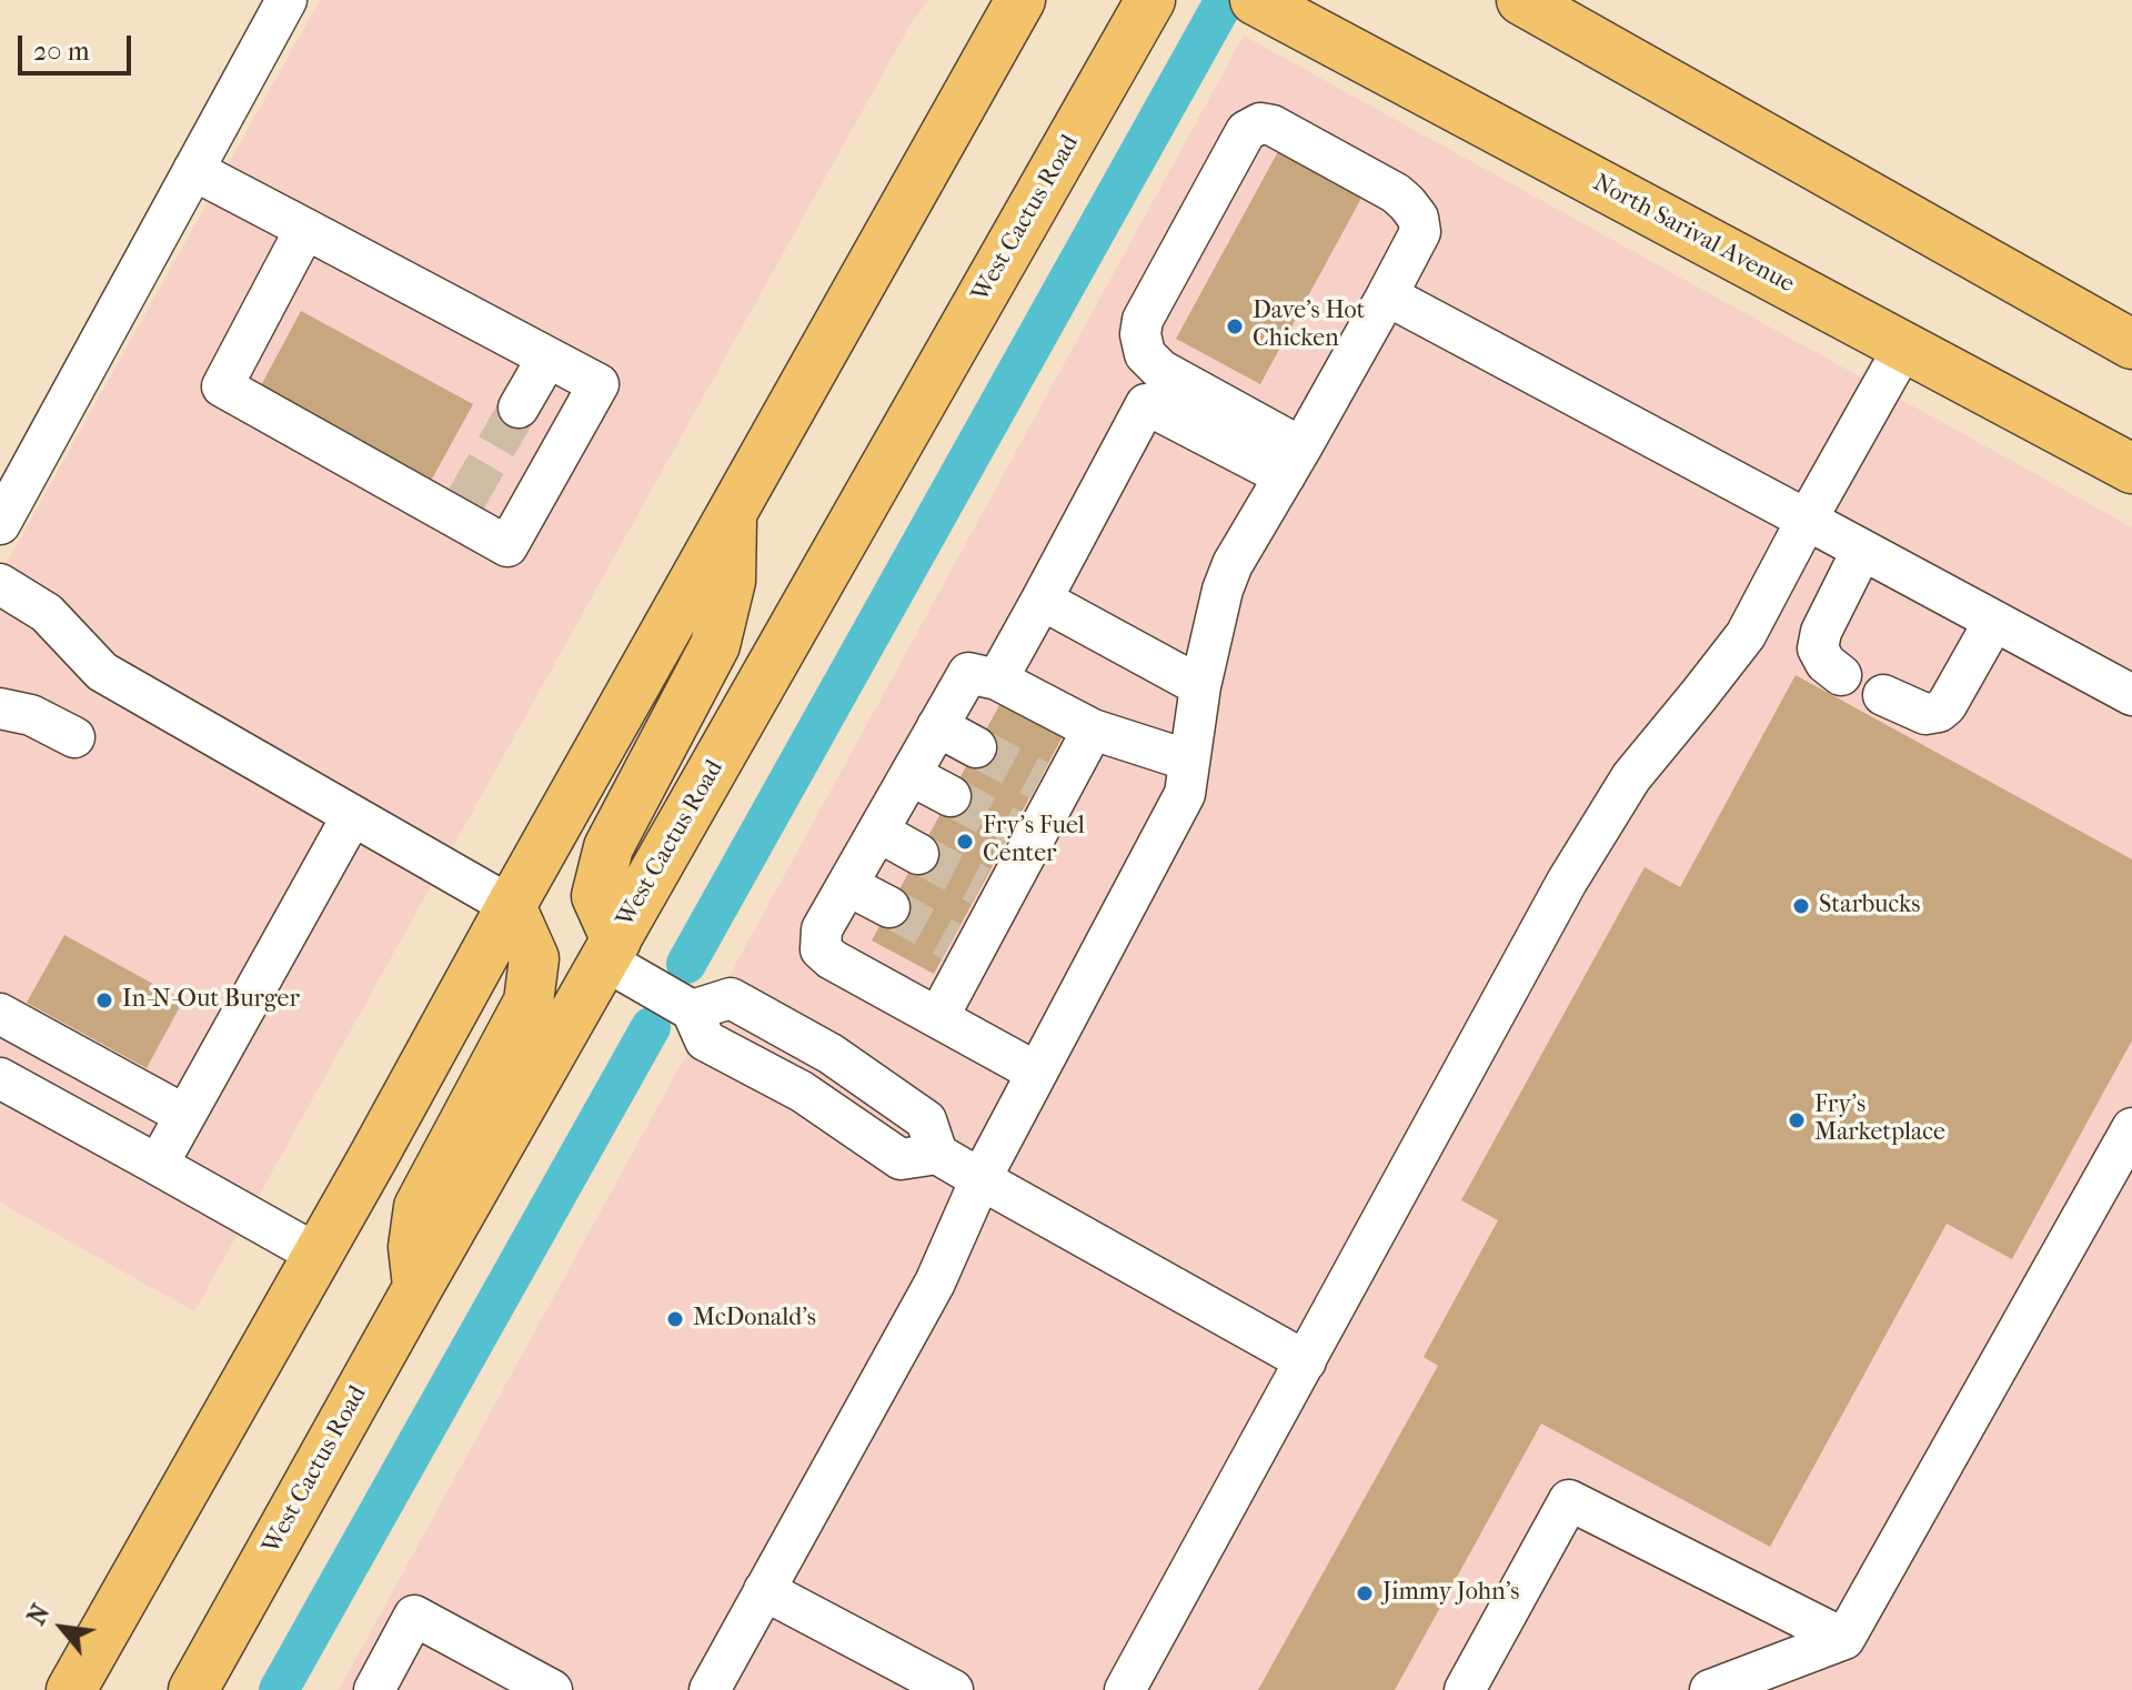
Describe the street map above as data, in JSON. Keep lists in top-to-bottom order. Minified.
{"streets":{"main road":["West Cactus Road","North Sarival Avenue"]},"places":["Dave's Hot Chicken","Fry's Fuel Center","Starbucks","In-N-Out Burger","Fry's Marketplace","McDonald's","Jimmy John's"],"scale_bar":"20 m","north":"top left"}
